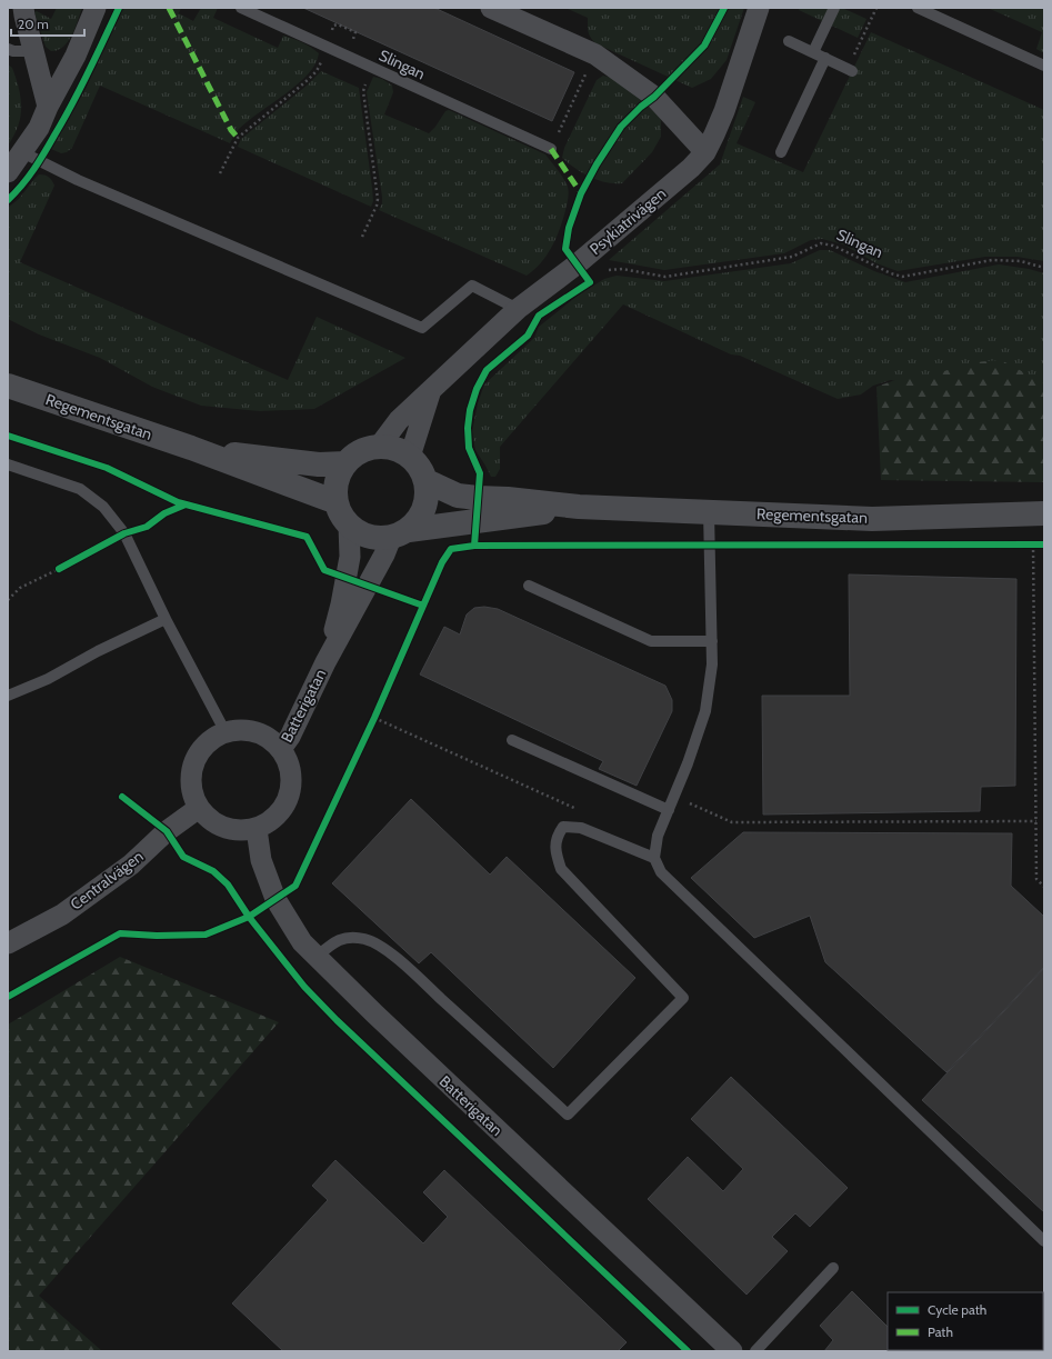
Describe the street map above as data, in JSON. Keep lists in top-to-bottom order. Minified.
{"streets":{"street":["Psykiatrivägen","Regementsgatan","Batterigatan","Centralvägen"],"lane":["Slingan"]},"crossings":[["Psykiatrivägen","Regementsgatan"],["Psykiatrivägen","Batterigatan"],["Regementsgatan","Batterigatan"],["Batterigatan","Centralvägen"]],"legend":["Cycle path","Path"],"scale_bar":"20 m"}
